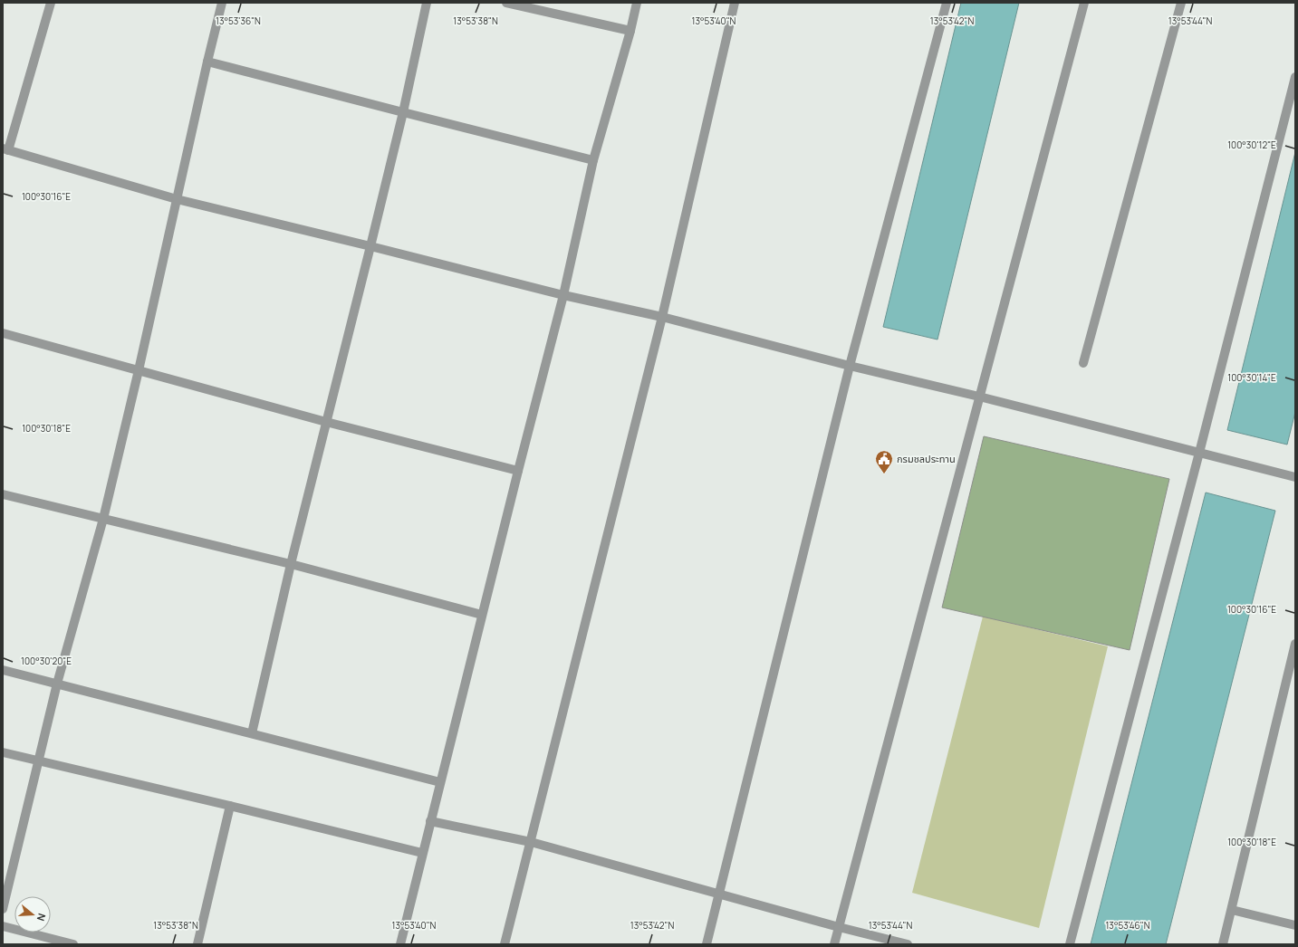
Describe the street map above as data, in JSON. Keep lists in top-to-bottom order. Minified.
{"places":{"public building":["กรมชลประทาน"]},"north":"right","coordinates":["13°53'36\"N","13°53'38\"N","13°53'40\"N","13°53'42\"N","13°53'44\"N","100°30'12\"E","100°30'16\"E","100°30'14\"E","100°30'18\"E","100°30'20\"E","13°53'46\"N"]}
